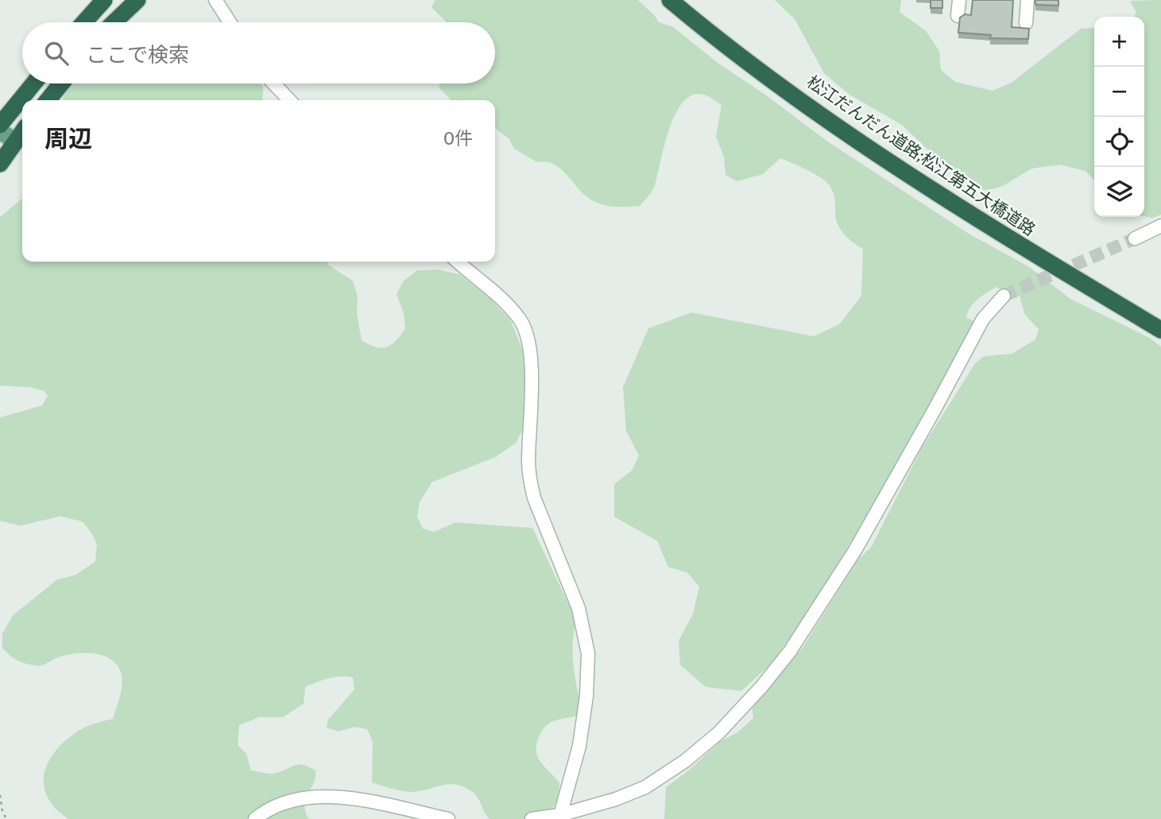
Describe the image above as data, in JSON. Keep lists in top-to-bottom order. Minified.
{"streets":{"highway":["松江だんだん道路;松江第五大橋道路"]},"page":{"map_buttons":["+","−"],"search":"ここで検索","heading":["周辺","0件"]}}
